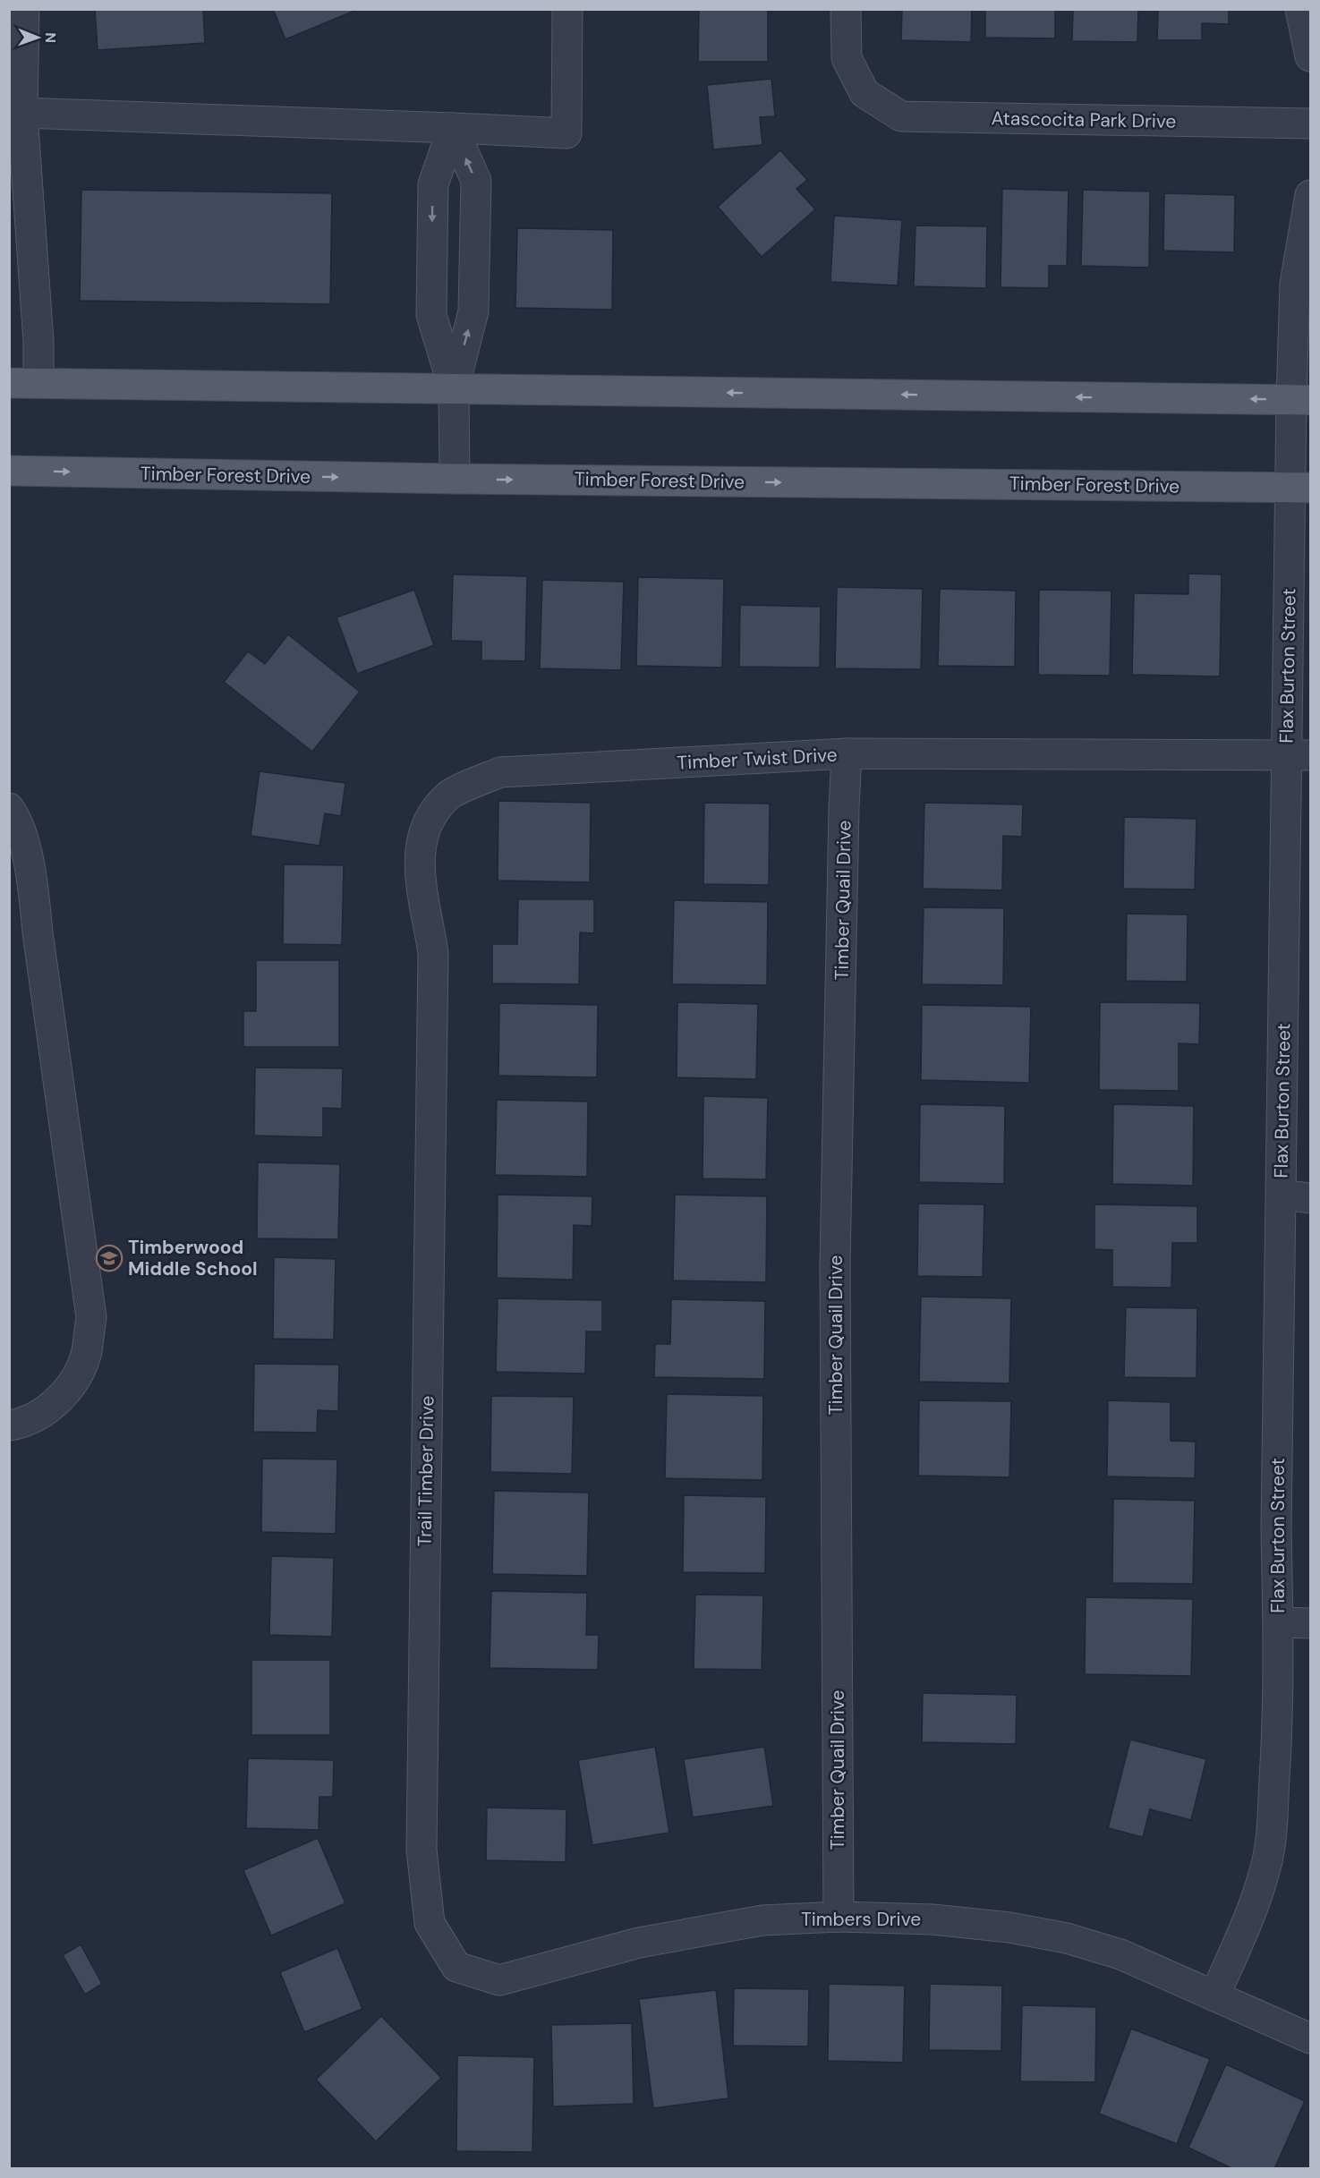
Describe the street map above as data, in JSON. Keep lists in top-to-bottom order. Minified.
{"streets":{"main road":["Timber Forest Drive"],"street":["Atascocita Park Drive","Flax Burton Street","Timber Twist Drive","Timber Quail Drive","Trail Timber Drive","Timbers Drive"]},"crossings":[["Timber Forest Drive","Flax Burton Street"],["Flax Burton Street","Timber Twist Drive"],["Flax Burton Street","Timbers Drive"],["Timber Twist Drive","Timber Quail Drive"],["Timber Twist Drive","Trail Timber Drive"],["Timber Quail Drive","Timbers Drive"],["Trail Timber Drive","Timbers Drive"]],"places":{"school or university":["Timberwood Middle School"]},"north":"right"}
